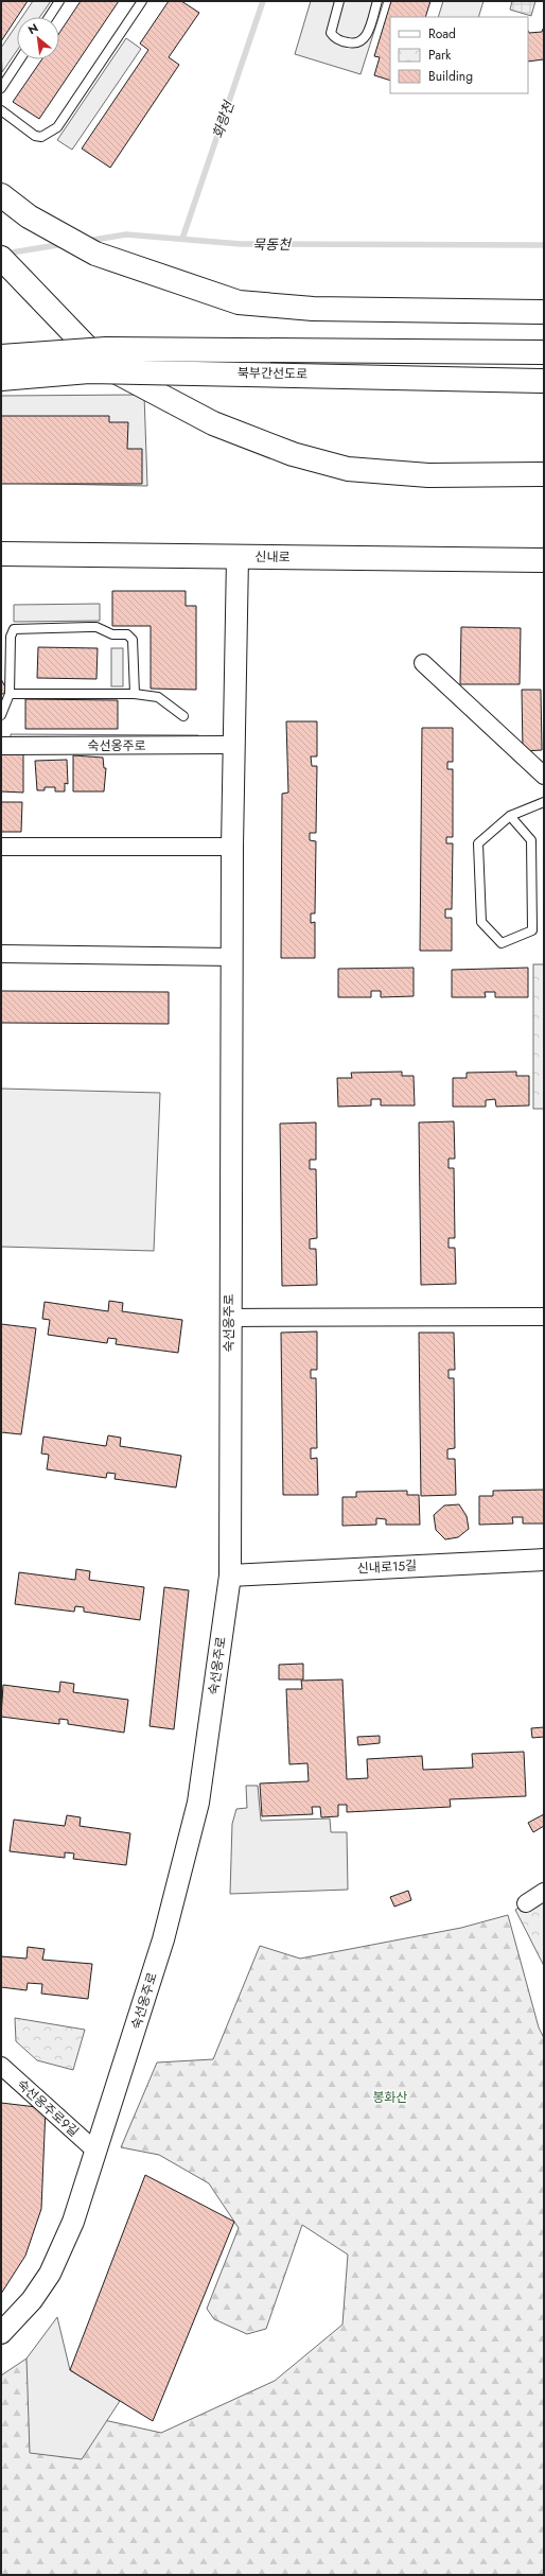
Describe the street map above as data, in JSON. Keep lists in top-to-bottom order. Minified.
{"streets":{"main road":["북부간선도로","신내로"],"street":["숙선옹주로","신내로15길","숙선옹주로9길"]},"crossings":[["신내로","숙선옹주로"],["숙선옹주로","신내로15길"],["숙선옹주로","숙선옹주로9길"]],"water":["화랑천","묵동천"],"parks":["봉화산"],"legend":["Road","Park","Building"],"north":"top left"}
